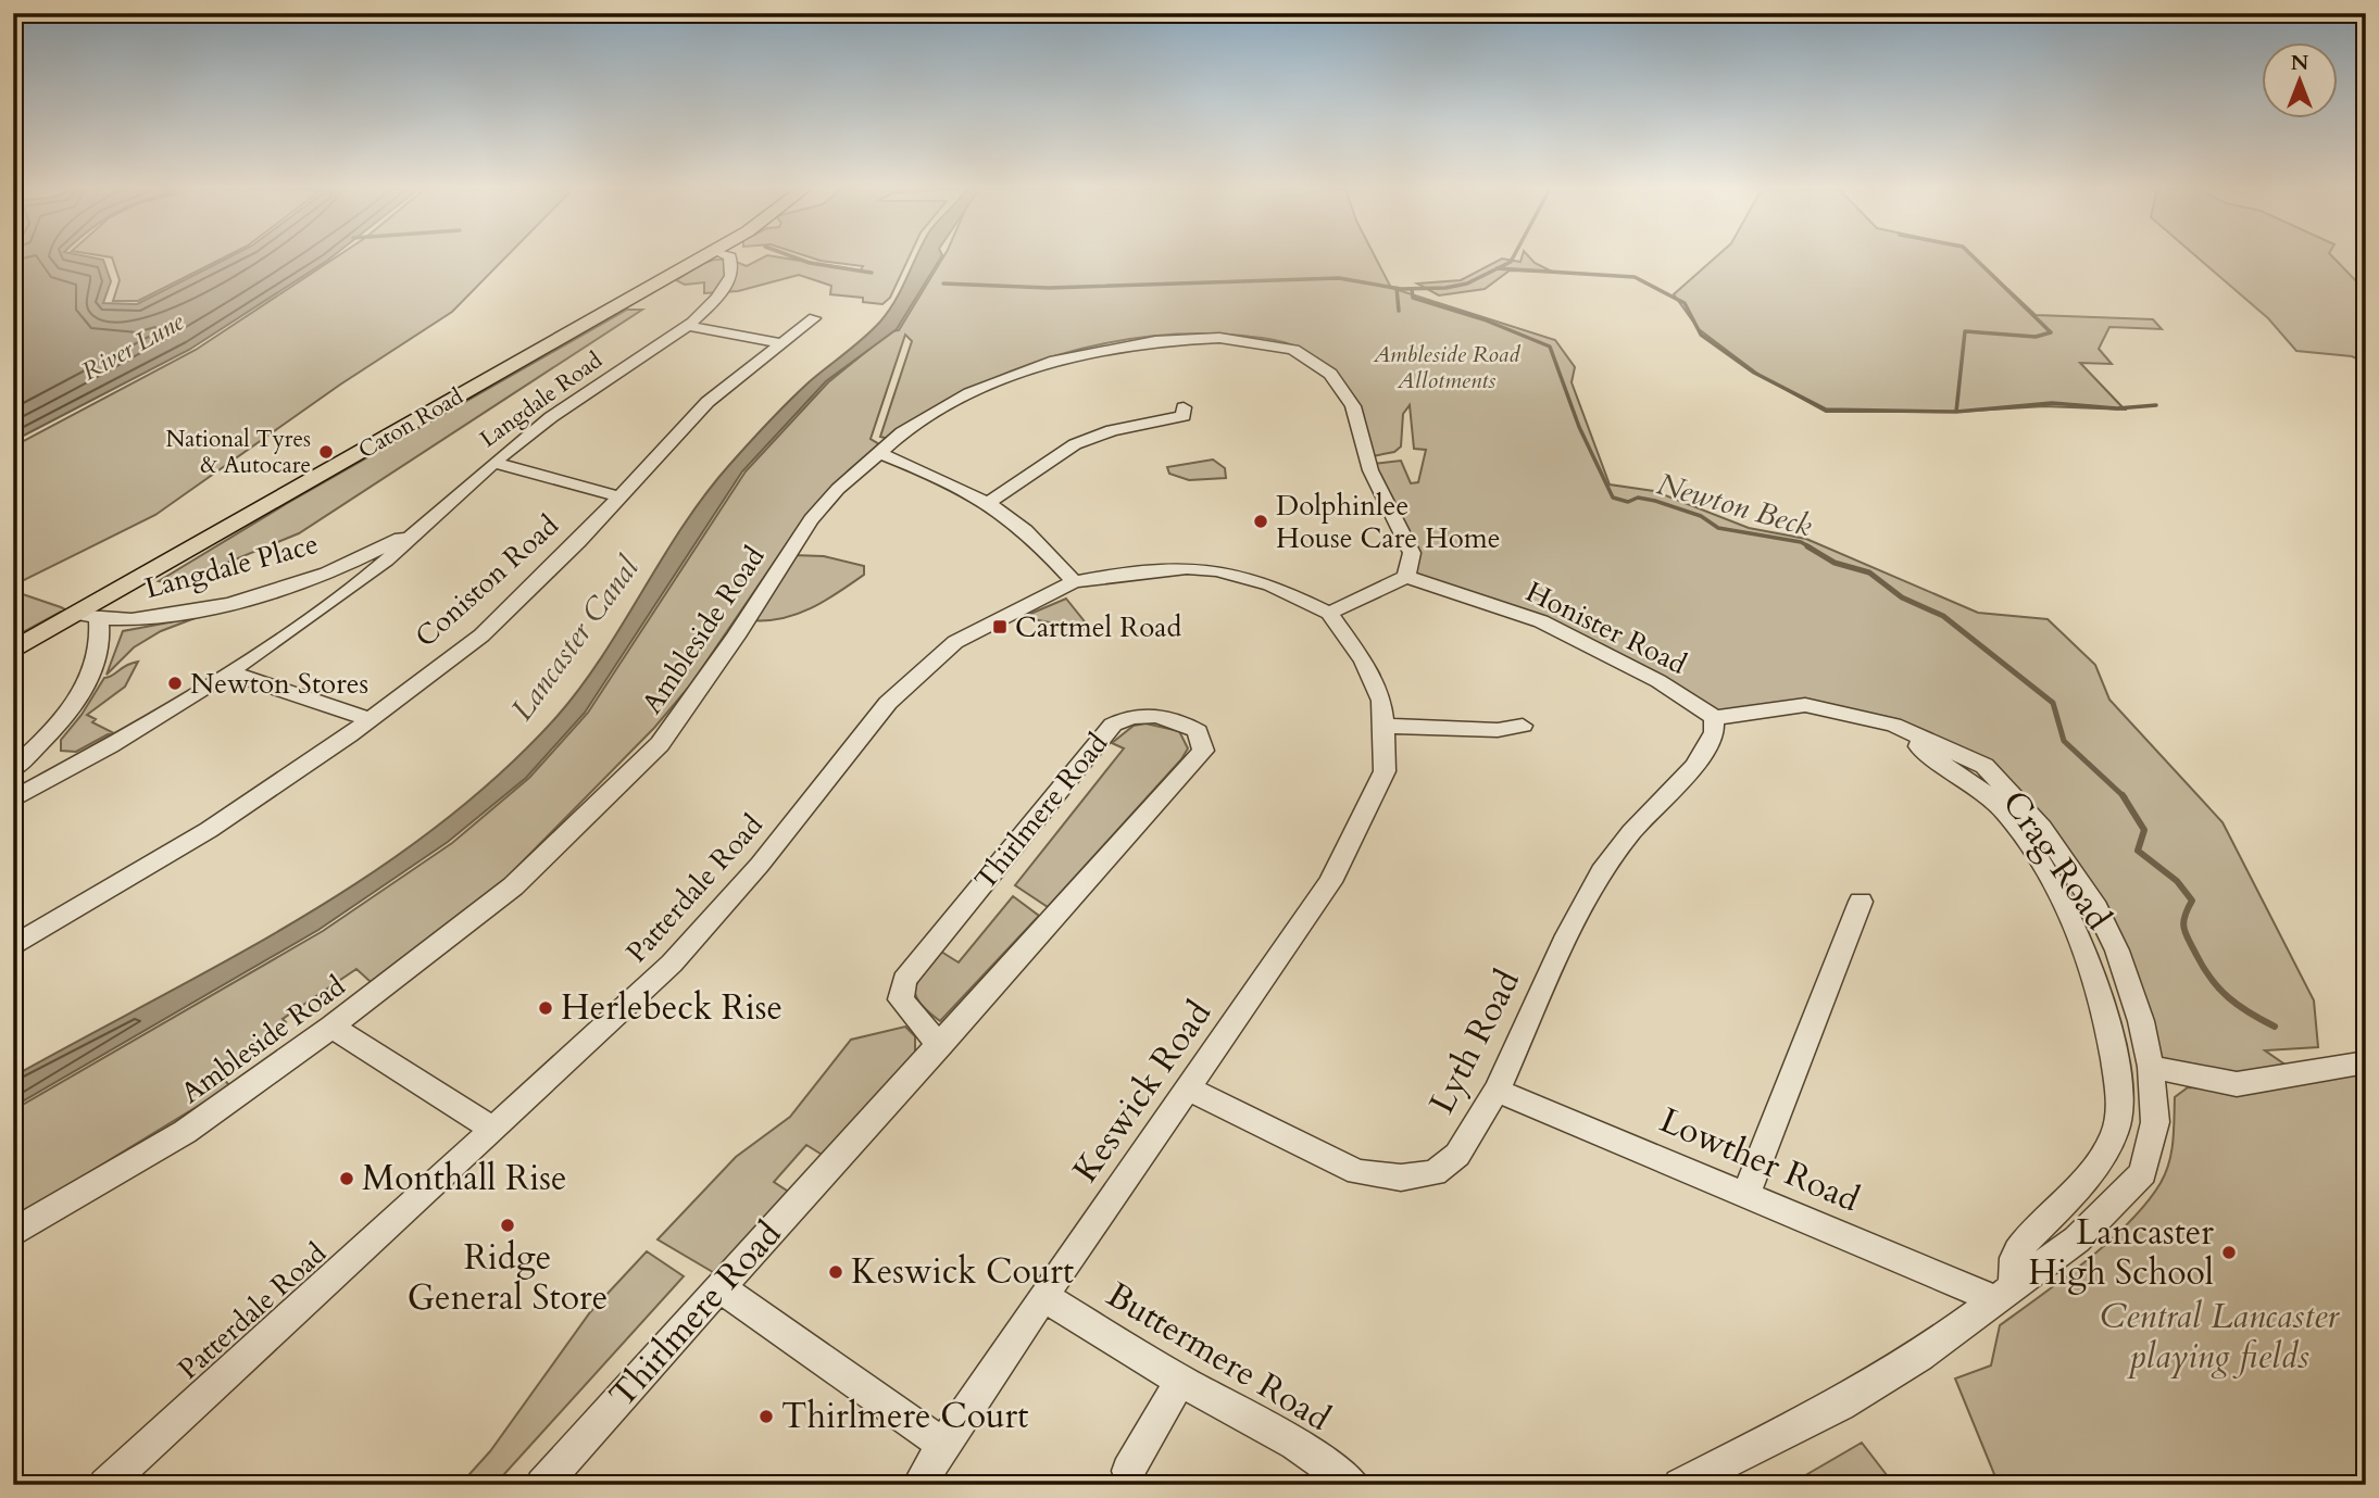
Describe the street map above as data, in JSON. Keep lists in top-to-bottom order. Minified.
{"streets":{"main road":["Caton Road"],"street":["Langdale Road","Langdale Place","Coniston Road","Honister Road","Ambleside Road","Thirlmere Road","Crag Road","Patterdale Road","Lyth Road","Keswick Road","Lowther Road","Buttermere Road"]},"crossings":[["Langdale Road","Langdale Place"],["Caton Road","Langdale Place"],["Honister Road","Ambleside Road"],["Honister Road","Crag Road"],["Honister Road","Lyth Road"],["Crag Road","Lyth Road"],["Crag Road","Lowther Road"],["Patterdale Road","Keswick Road"],["Lyth Road","Keswick Road"],["Lyth Road","Lowther Road"],["Keswick Road","Buttermere Road"]],"water":["River Lune","Newton Beck","Lancaster Canal"],"parks":["Ambleside Road Allotments","Central Lancaster playing fields"],"places":{"other":["National Tyres & Autocare","Dolphinlee House Care Home","Newton Stores","Herlebeck Rise","Monthall Rise","Ridge General Store","Lancaster High School","Keswick Court","Thirlmere Court"],"transit":["Cartmel Road"]},"north":"top"}
